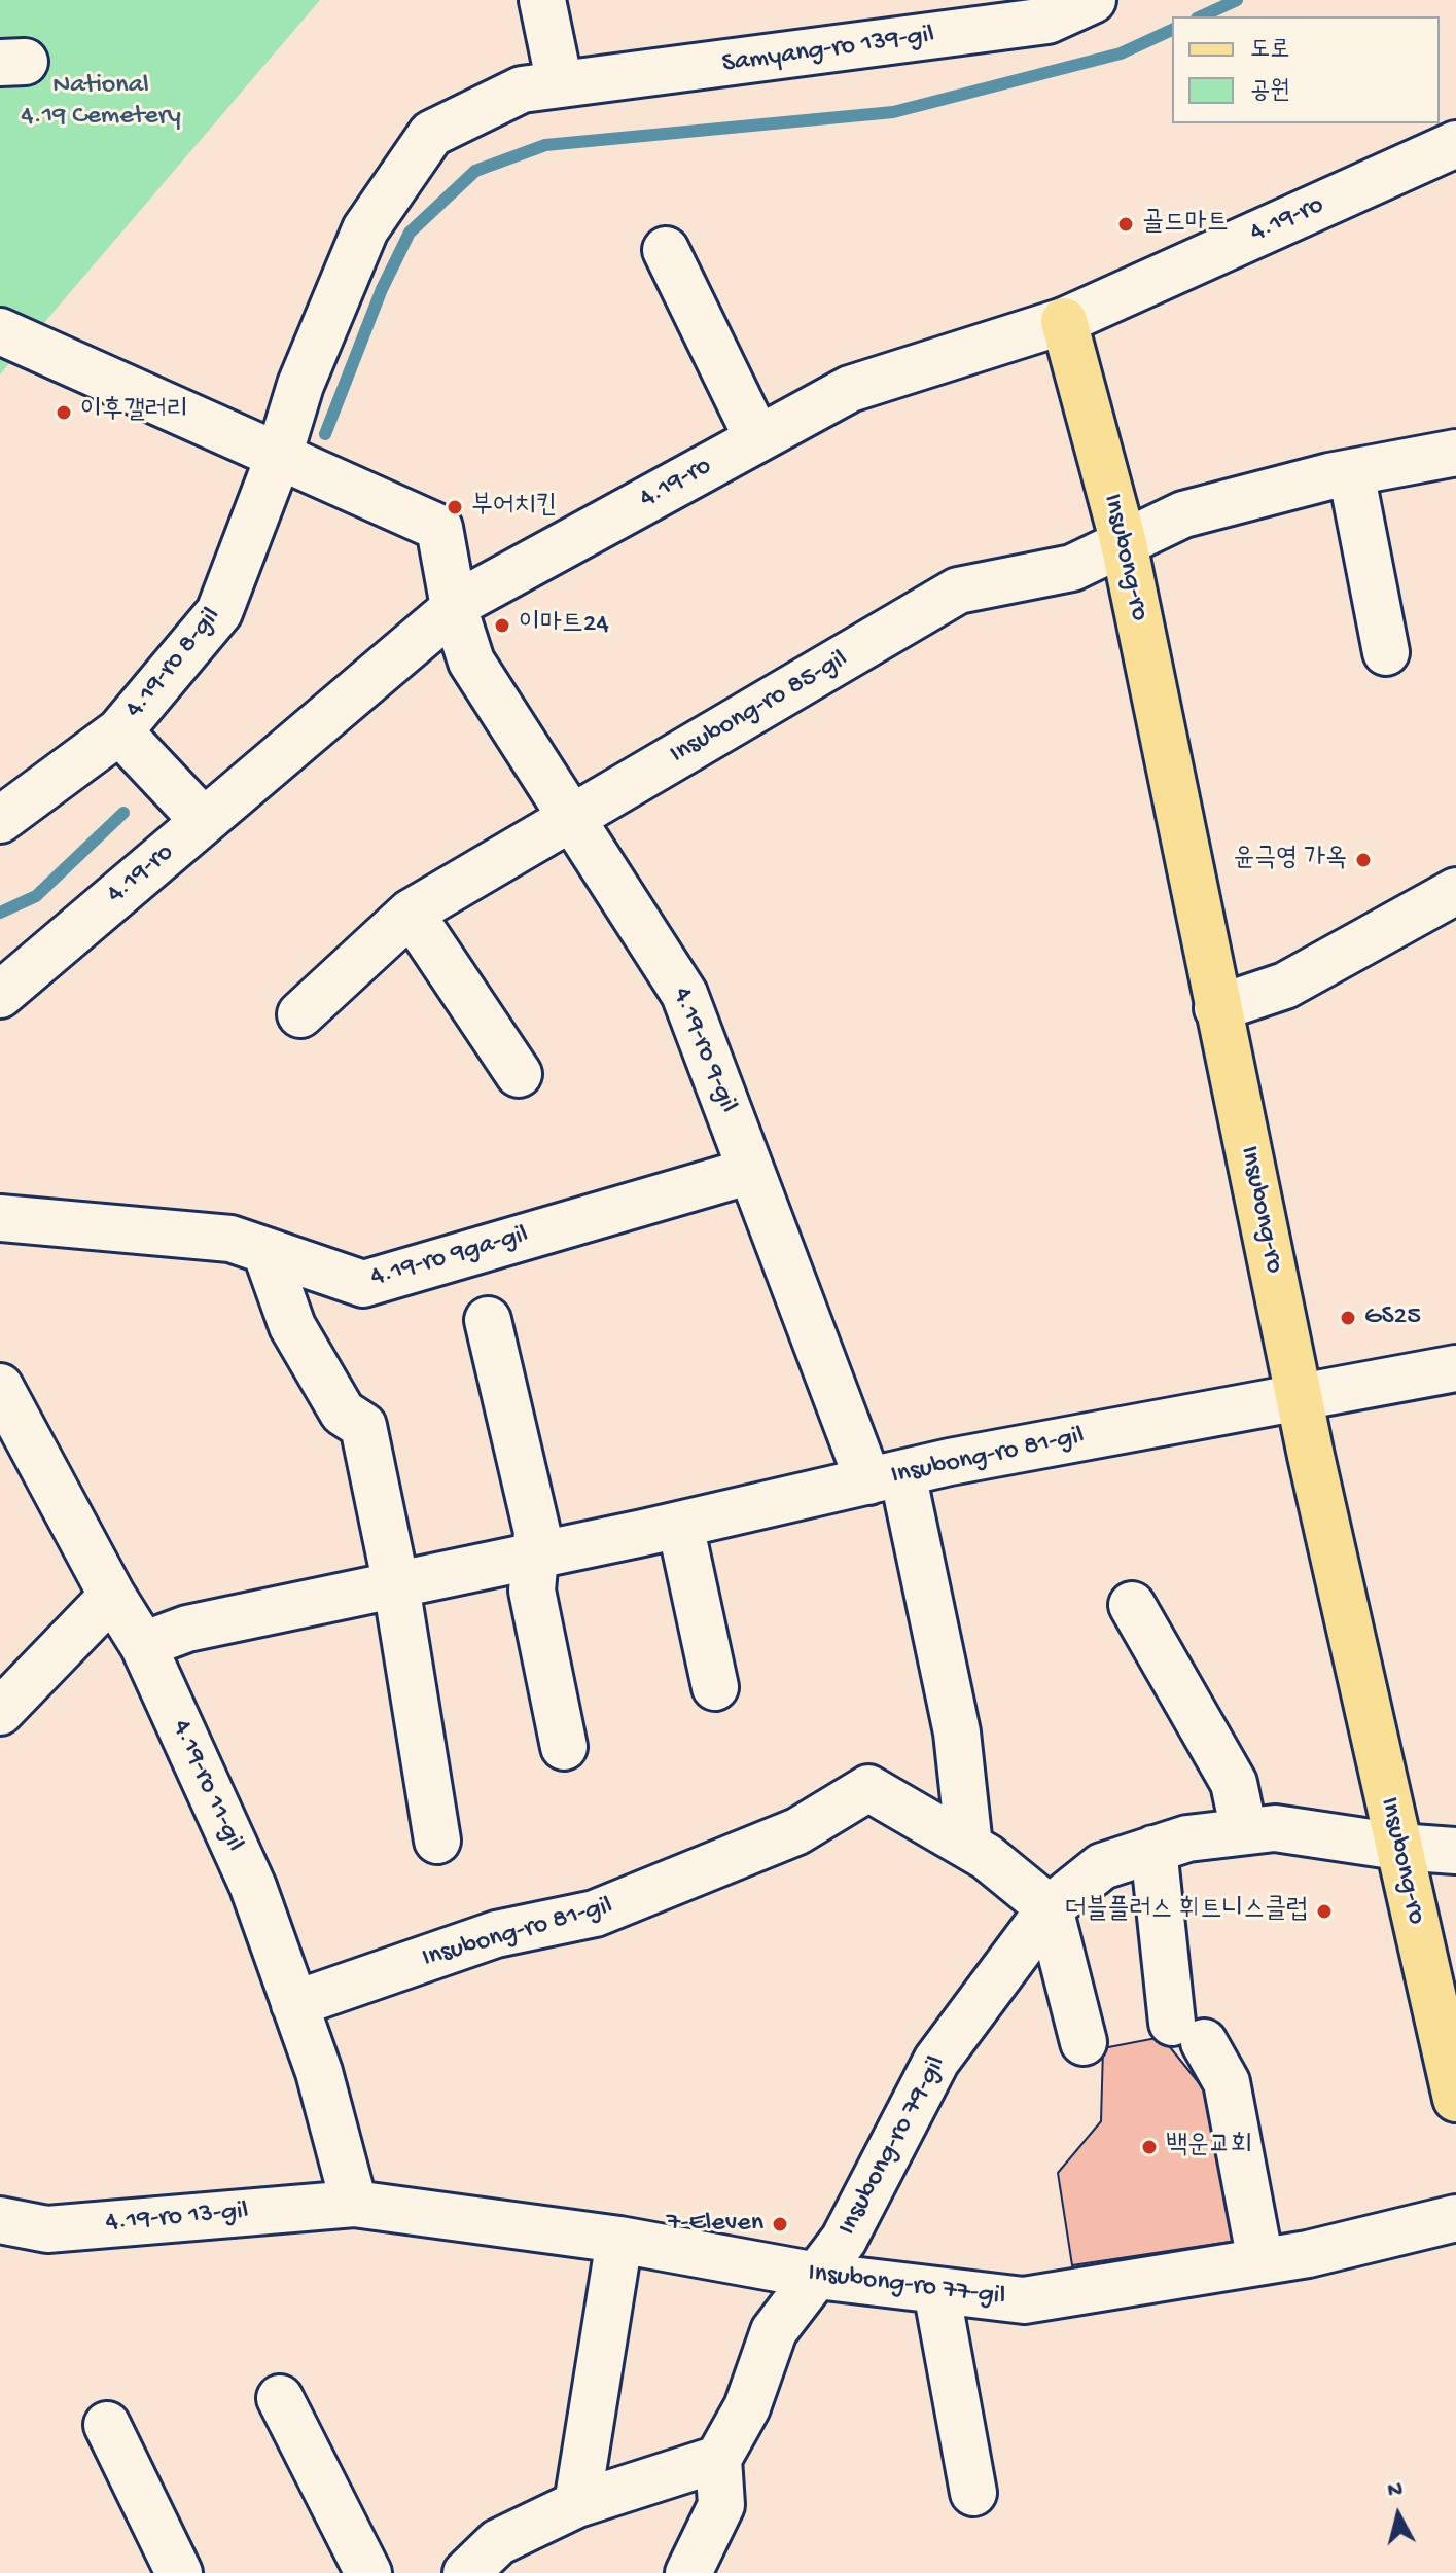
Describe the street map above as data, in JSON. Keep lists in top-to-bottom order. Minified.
{"streets":{"main road":["Insubong-ro"],"street":["Samyang-ro 139-gil","4.19-ro","4.19-ro 8-gil","Insubong-ro 85-gil","4.19-ro 9-gil","4.19-ro 9ga-gil","Insubong-ro 81-gil","4.19-ro 11-gil","Insubong-ro 79-gil","4.19-ro 13-gil","Insubong-ro 77-gil"]},"crossings":[["Samyang-ro 139-gil","4.19-ro 8-gil"],["4.19-ro","Insubong-ro"],["4.19-ro","4.19-ro 9-gil"],["Insubong-ro","Insubong-ro 85-gil"],["Insubong-ro","Insubong-ro 81-gil"],["Insubong-ro","Insubong-ro 79-gil"],["Insubong-ro 85-gil","4.19-ro 9-gil"],["4.19-ro 9-gil","4.19-ro 9ga-gil"],["4.19-ro 9-gil","Insubong-ro 81-gil"],["Insubong-ro 81-gil","4.19-ro 11-gil"],["4.19-ro 11-gil","4.19-ro 13-gil"],["4.19-ro 11-gil","Insubong-ro 77-gil"],["Insubong-ro 79-gil","Insubong-ro 77-gil"],["4.19-ro 13-gil","Insubong-ro 77-gil"]],"parks":["National 4.19 Cemetery"],"places":["골드마트","이후갤러리","부어치킨","이마트24","윤극영 가옥","GS25","더블플러스 휘트니스클럽","백운교회","7-Eleven"],"legend":["도로","공원"],"north":"top"}
